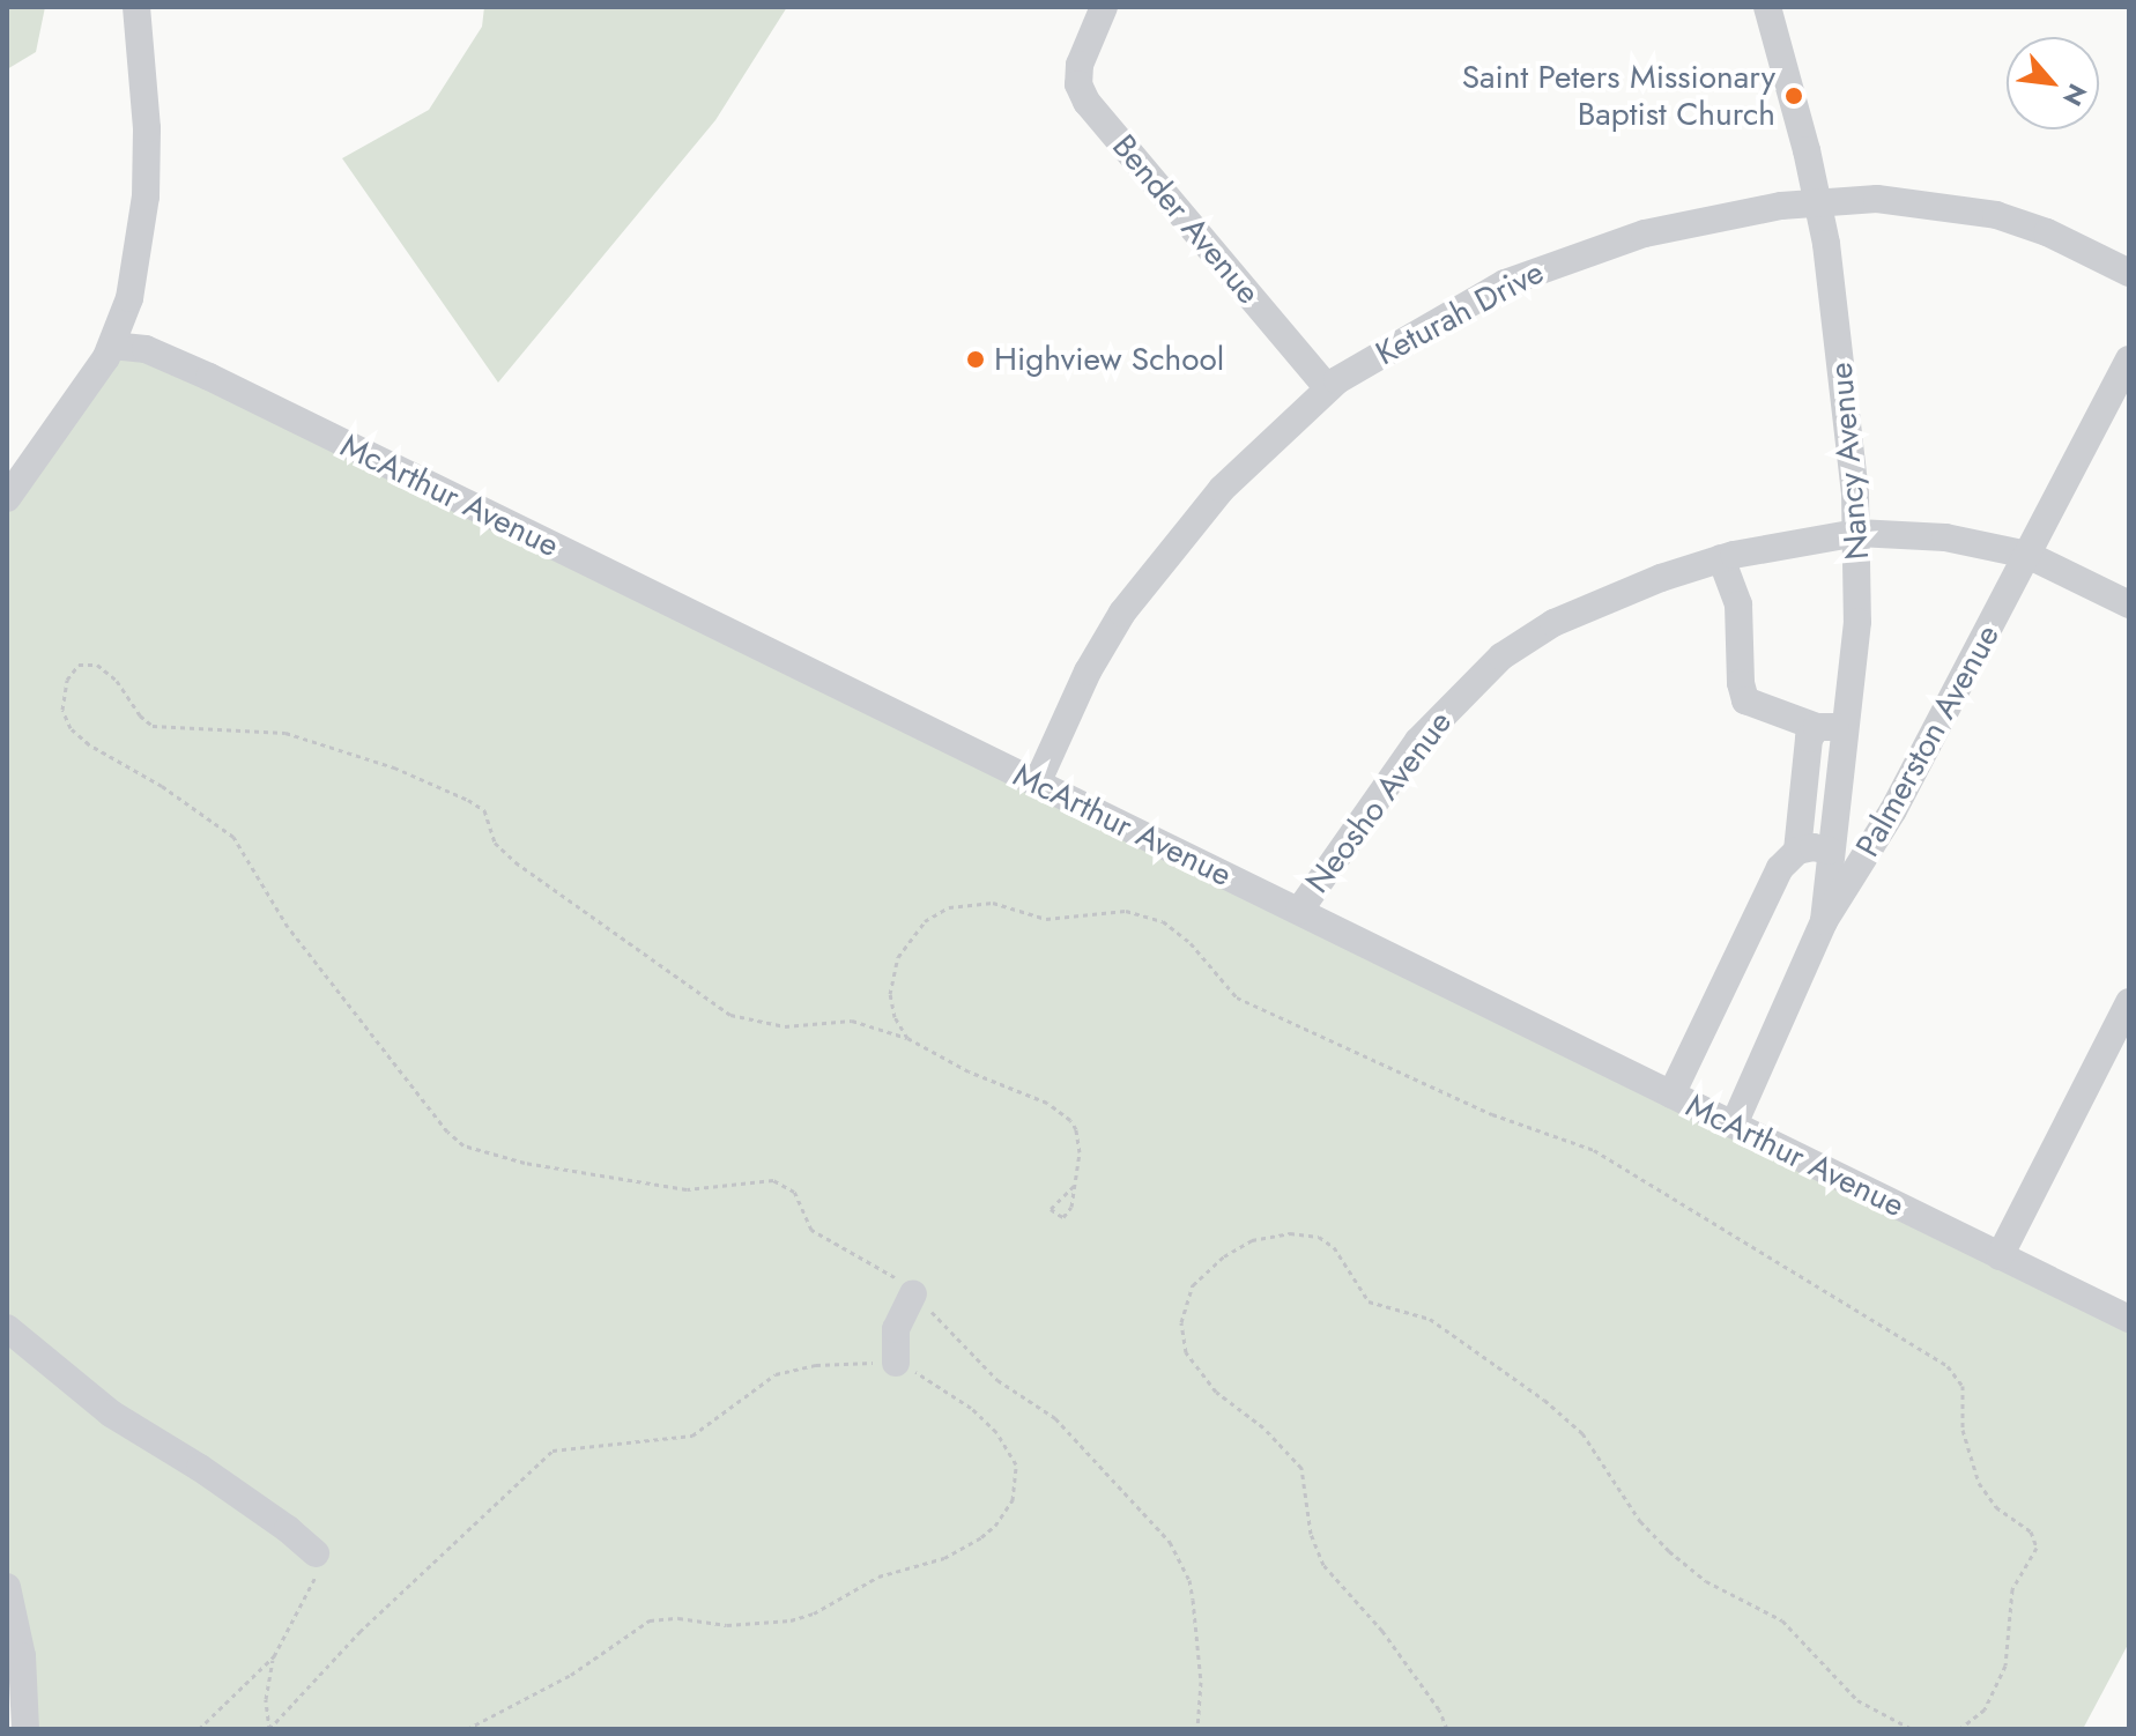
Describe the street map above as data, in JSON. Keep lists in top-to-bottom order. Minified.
{"streets":{"street":["Bender Avenue","Keturah Drive","Nancy Avenue","McArthur Avenue","Palmerston Avenue","Neosho Avenue"]},"crossings":[["Bender Avenue","Keturah Drive"],["Keturah Drive","Nancy Avenue"],["Keturah Drive","McArthur Avenue"],["Nancy Avenue","Palmerston Avenue"],["Nancy Avenue","Neosho Avenue"],["McArthur Avenue","Palmerston Avenue"],["McArthur Avenue","Neosho Avenue"],["Palmerston Avenue","Neosho Avenue"]],"places":["Saint Peters Missionary Baptist Church","Highview School"],"north":"bottom right"}
